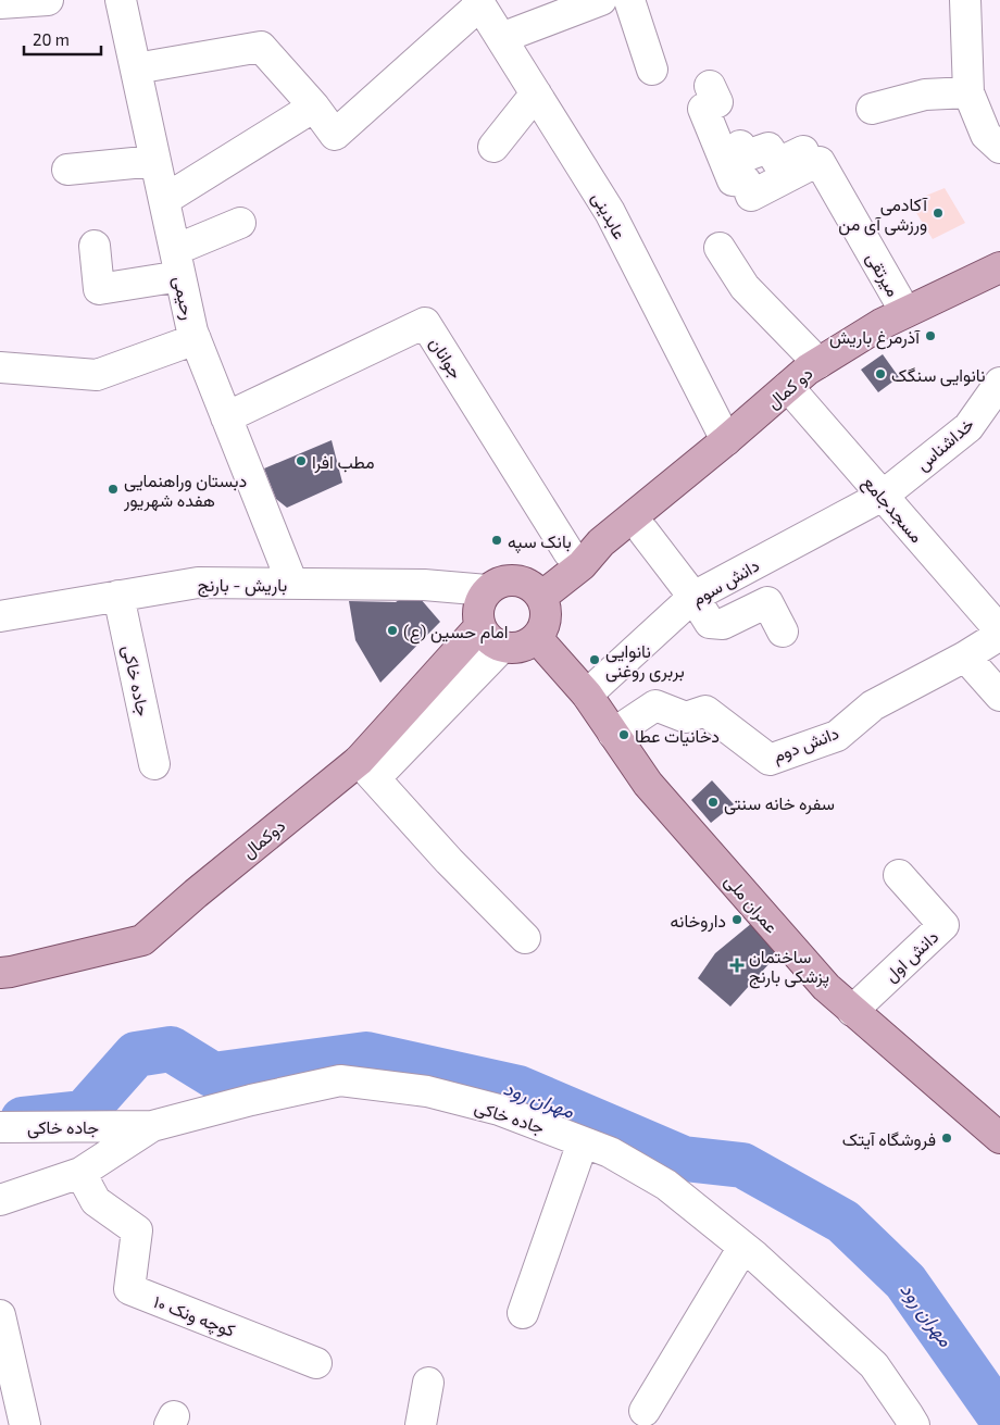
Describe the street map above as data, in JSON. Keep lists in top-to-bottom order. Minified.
{"streets":{"main road":["دو کمال","دوکمال","عمران ملی"],"street":["عابدینی","میرتقی","رحیمی","جوانان","خداشناس","مسجدجامع","دانش سوم","باریش - بارنج","جاده خاکی","دانش دوم","دانش اول","کوچه ونک ۱۰"]},"crossings":[["عابدینی","دو کمال"],["میرتقی","دو کمال"],["رحیمی","جوانان"],["رحیمی","باریش - بارنج"],["جوانان","دو کمال"],["دو کمال","مسجدجامع"],["دو کمال","باریش - بارنج"],["دو کمال","دوکمال"],["دو کمال","عمران ملی"],["خداشناس","مسجدجامع"],["خداشناس","دانش سوم"],["مسجدجامع","دانش سوم"],["دانش سوم","عمران ملی"],["باریش - بارنج","جاده خاکی"],["باریش - بارنج","دوکمال"],["باریش - بارنج","عمران ملی"],["دانش دوم","عمران ملی"],["دوکمال","عمران ملی"],["عمران ملی","دانش اول"]],"water":["مهران رود"],"places":{"other":["آکادمی ورزشی آی من","آذرمرغ باریش","نانوایی سنگک","مطب افرا","دبستان وراهنمایی هفده شهریور","بانک سپه","امام حسین (ع)","نانوایی بربری روغنی","دخانیات عطا","سفره خانه سنتی","داروخانه","فروشگاه آیتک"],"health":["ساختمان پزشکی بارنج"]},"scale_bar":"20 m"}
